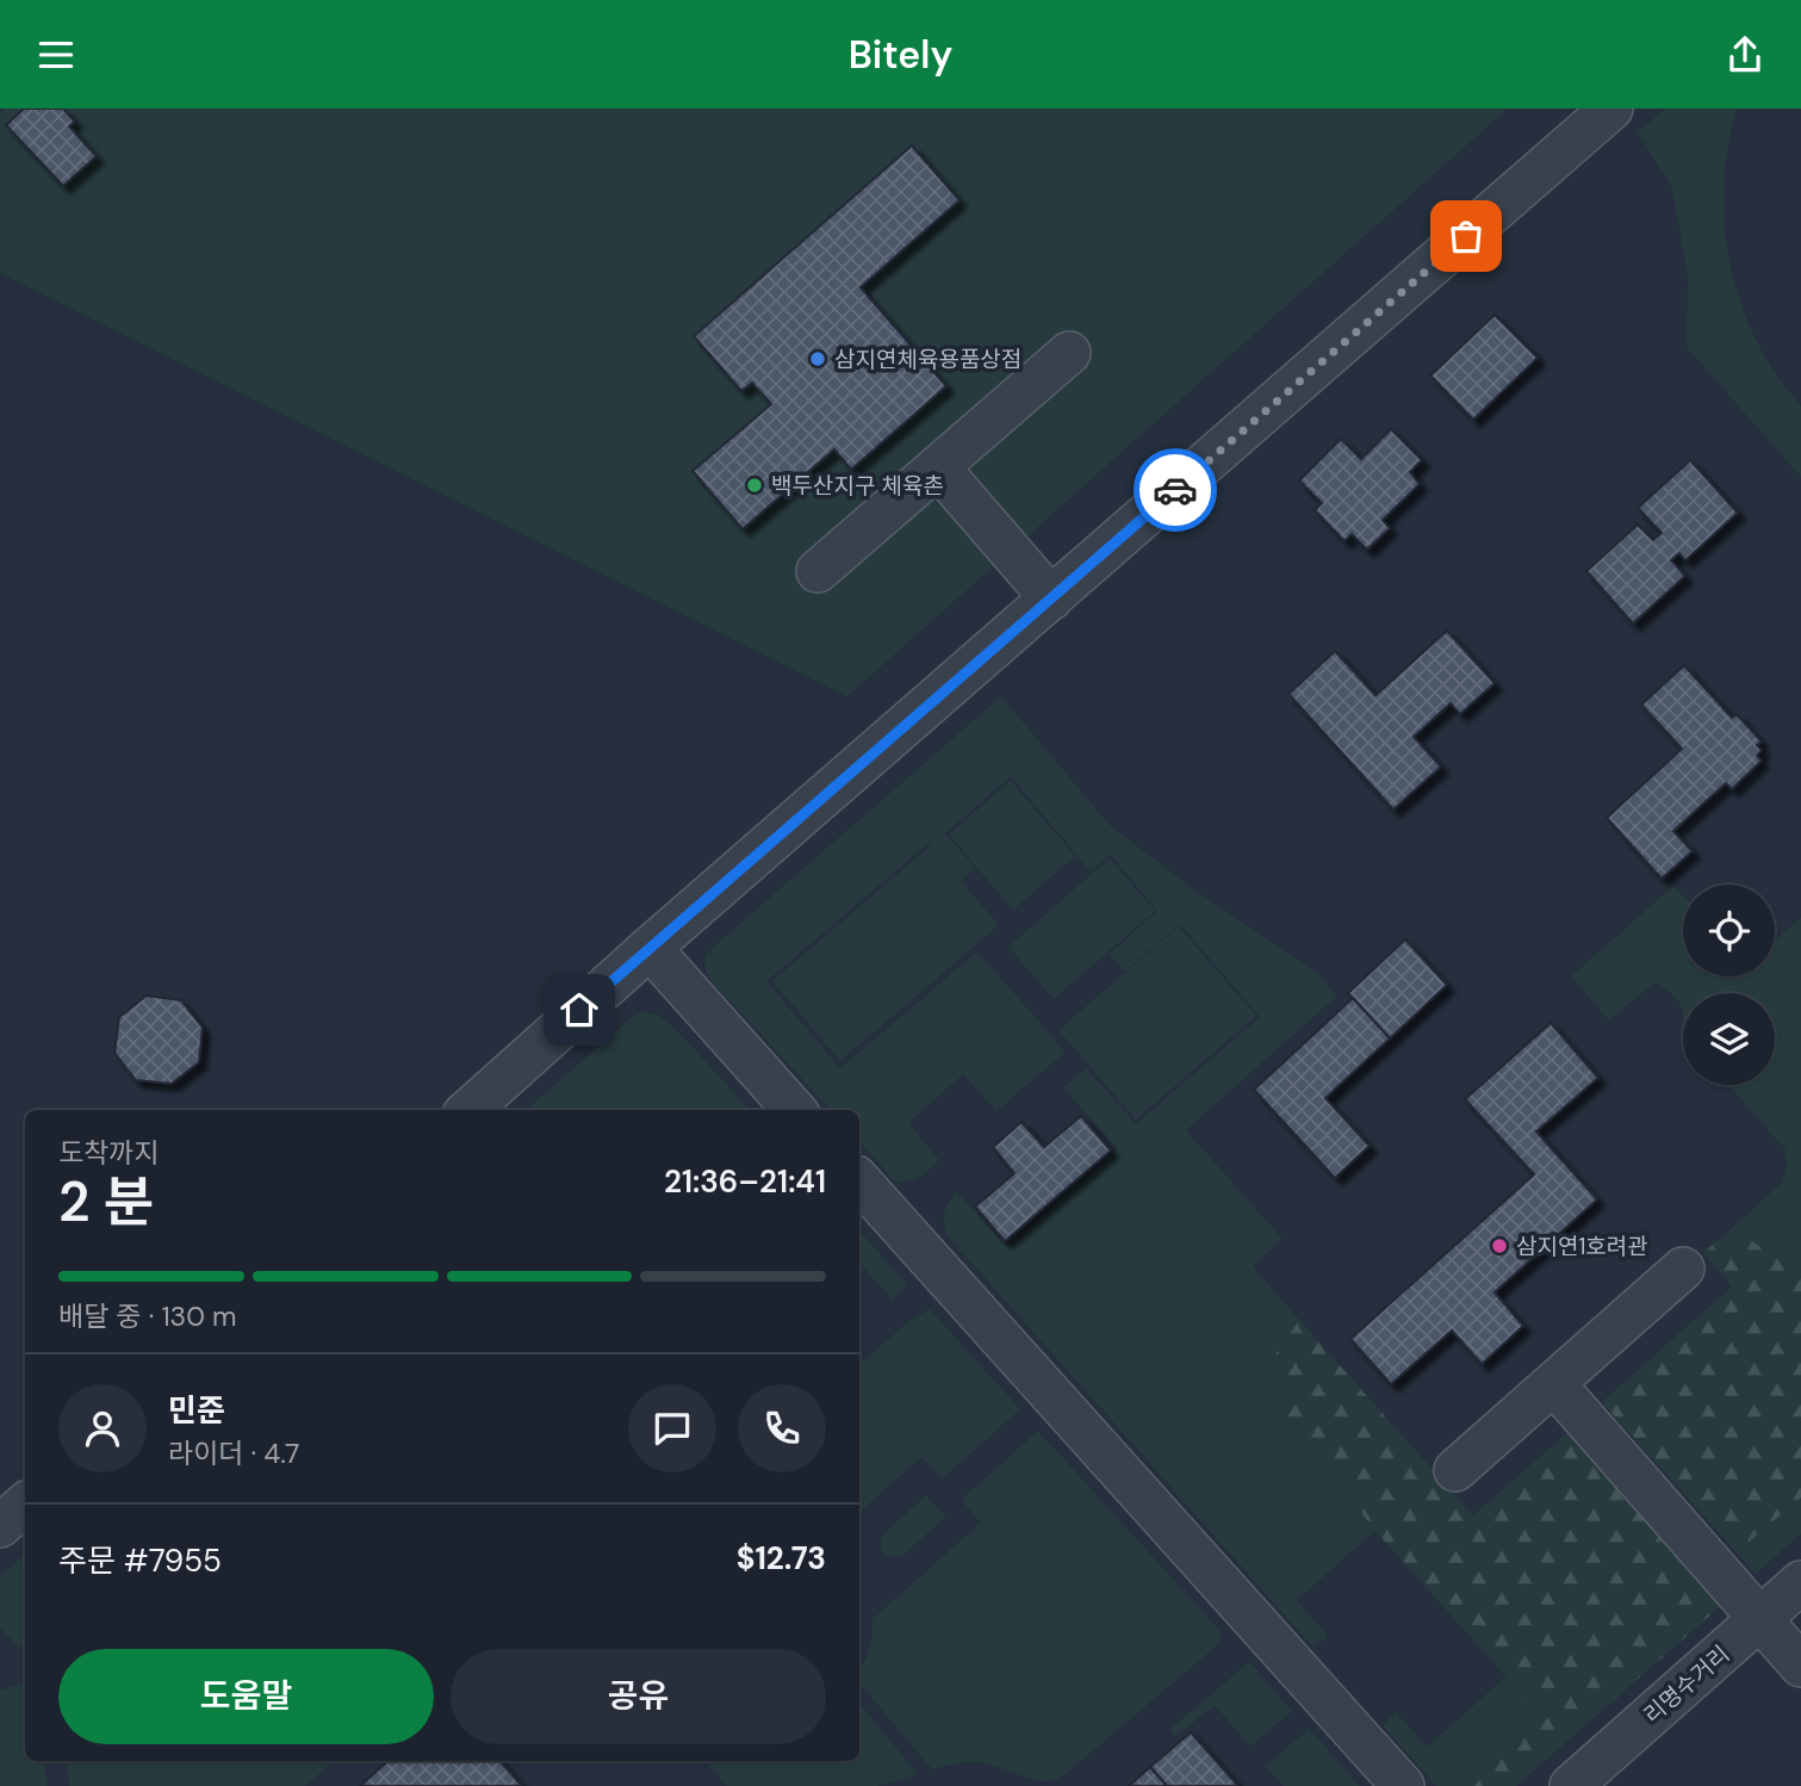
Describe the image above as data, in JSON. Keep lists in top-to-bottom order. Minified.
{"streets":{"street":["리명수거리"]},"places":["삼지연체육용품상점","백두산지구 체육촌","삼지연1호려관"],"page":{"header":"Bitely","heading":["2 분","도착까지","21:36–21:41"],"panel":["민준","라이더 · 4.7","주문 #7955","$12.73"],"bar":"배달 중 · 130 m","buttons":["도움말","공유"]}}
